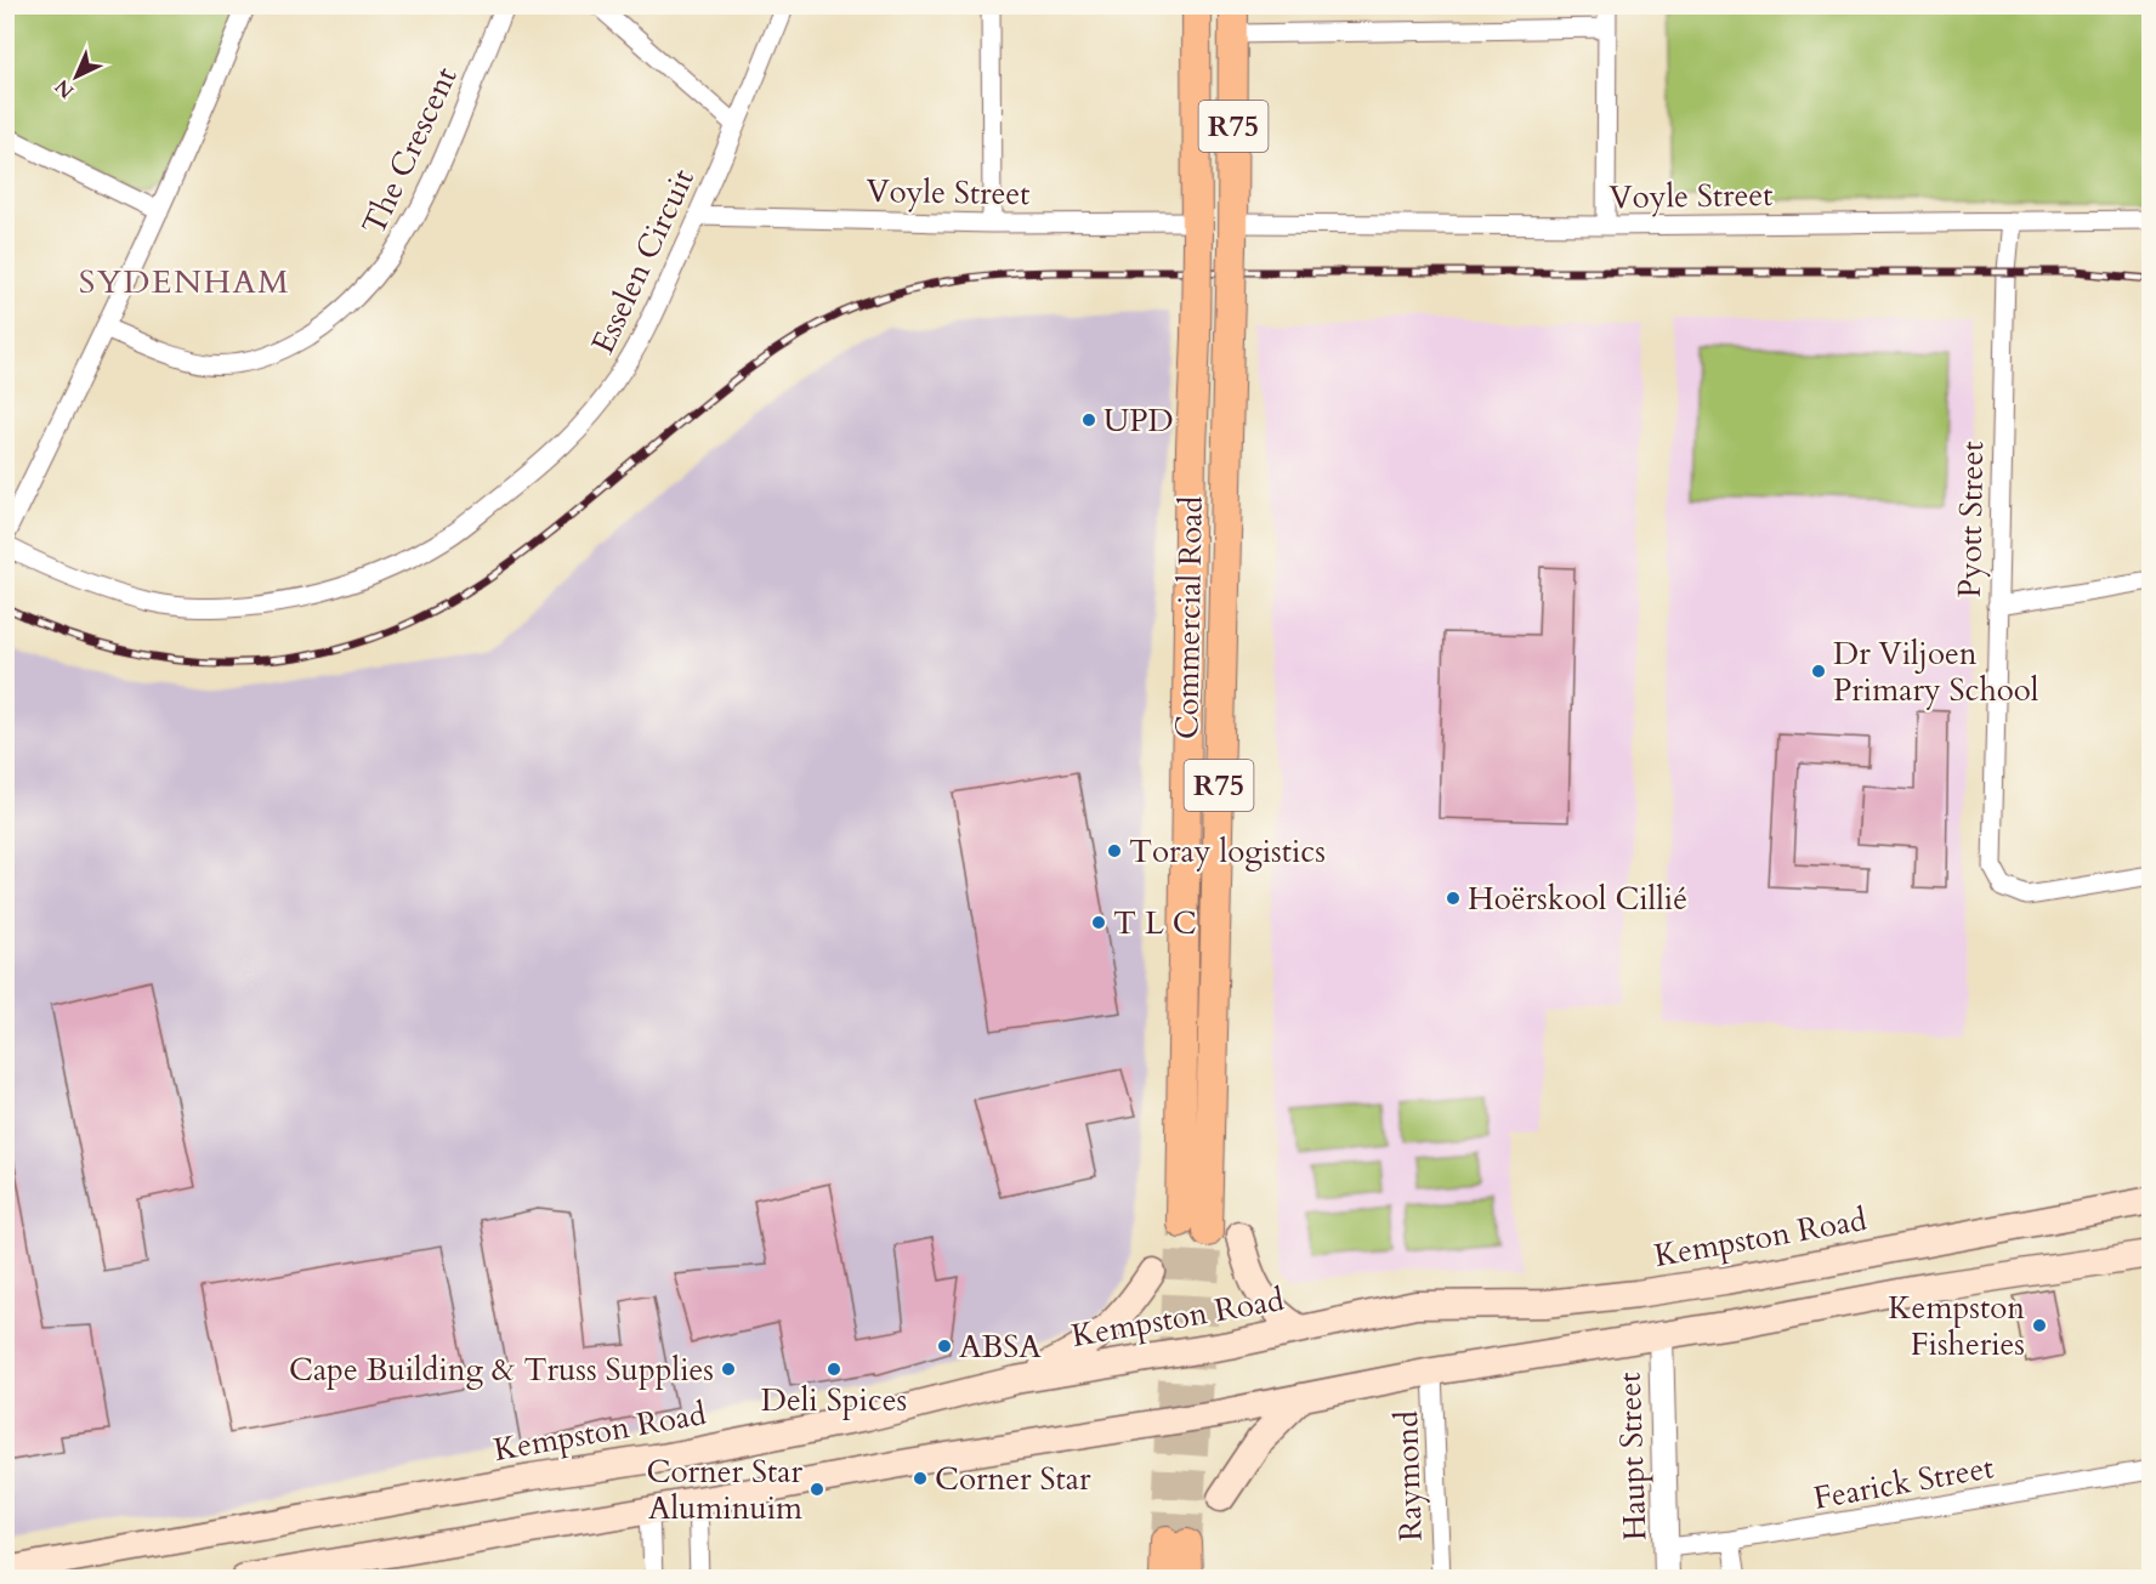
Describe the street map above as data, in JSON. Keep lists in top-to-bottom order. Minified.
{"streets":{"main road":["R75","Commercial Road","Kempston Road"],"street":["The Crescent","Voyle Street","Esselen Circuit","Pyott Street","Haupt Street","Raymond","Fearick Street"]},"crossings":[["Voyle Street","Esselen Circuit"],["Voyle Street","Pyott Street"],["Voyle Street","Commercial Road"],["Haupt Street","Fearick Street"]],"districts":["SYDENHAM"],"places":["UPD","Dr Viljoen Primary School","Toray logistics","Hoërskool Cillié","T L C","Kempston Fisheries","ABSA","Cape Building & Truss Supplies","Deli Spices","Corner Star","Corner Star Aluminuim"],"north":"bottom left"}
